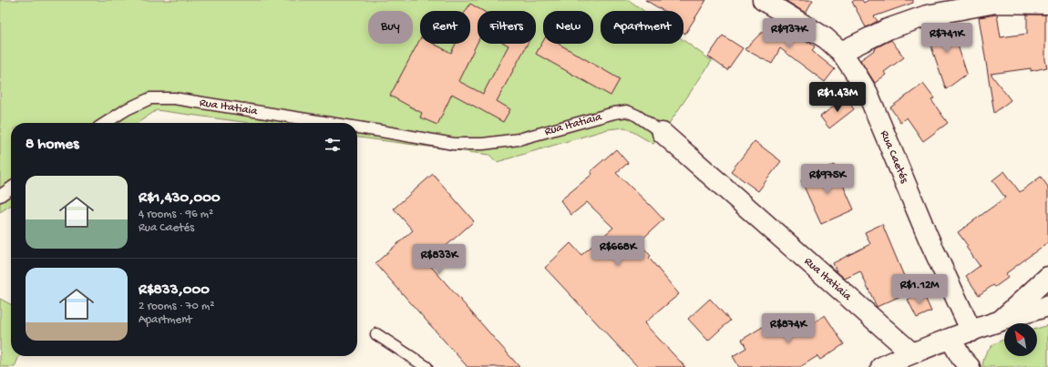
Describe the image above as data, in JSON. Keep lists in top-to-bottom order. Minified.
{"streets":{"street":["Rua Itatiaia","Rua Caetés"]},"north":"top left","page":{"chip":["Buy","Rent","Filters","New","Apartment"],"price":["R$937K","R$741K","R$1.43M","R$975K","R$668K","R$833K","R$1.12M","R$874K"],"heading":"8 homes","list":[{"name":"R$1,430,000","note":"4 rooms · 96 m² · Rua Caetés"},{"name":"R$833,000","note":"2 rooms · 70 m² · Apartment"}]}}
